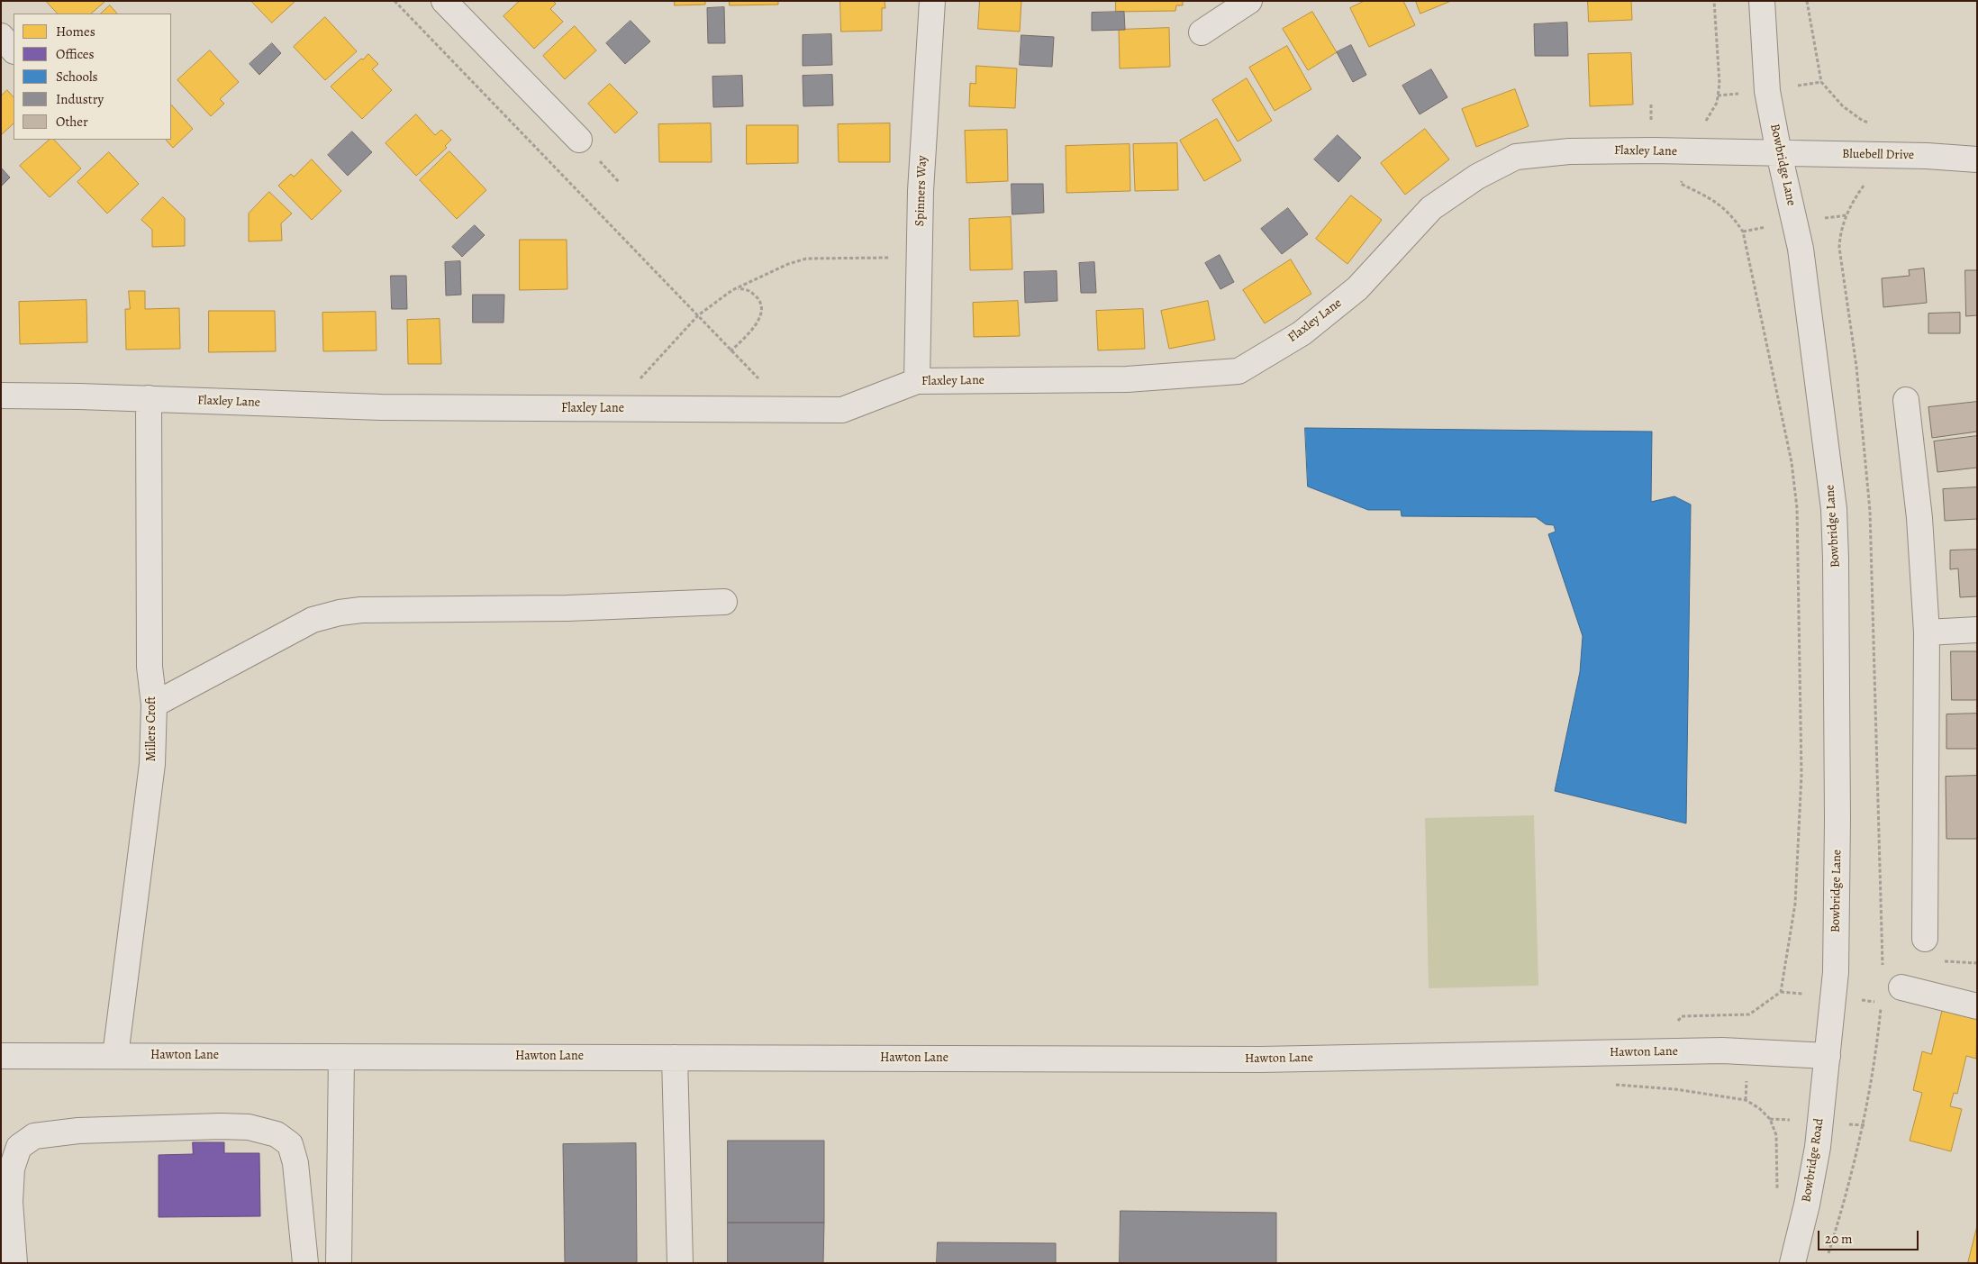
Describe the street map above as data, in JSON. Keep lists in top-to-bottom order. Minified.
{"streets":{"street":["Flaxley Lane","Bluebell Drive","Bowbridge Lane","Spinners Way","Millers Croft","Hawton Lane","Bowbridge Road"]},"crossings":[["Flaxley Lane","Bluebell Drive"],["Flaxley Lane","Bowbridge Lane"],["Flaxley Lane","Spinners Way"],["Flaxley Lane","Millers Croft"],["Bluebell Drive","Bowbridge Lane"],["Bowbridge Lane","Hawton Lane"],["Bowbridge Lane","Bowbridge Road"],["Millers Croft","Hawton Lane"],["Hawton Lane","Bowbridge Road"]],"legend":["Homes","Offices","Schools","Industry","Other"],"scale_bar":"20 m"}
